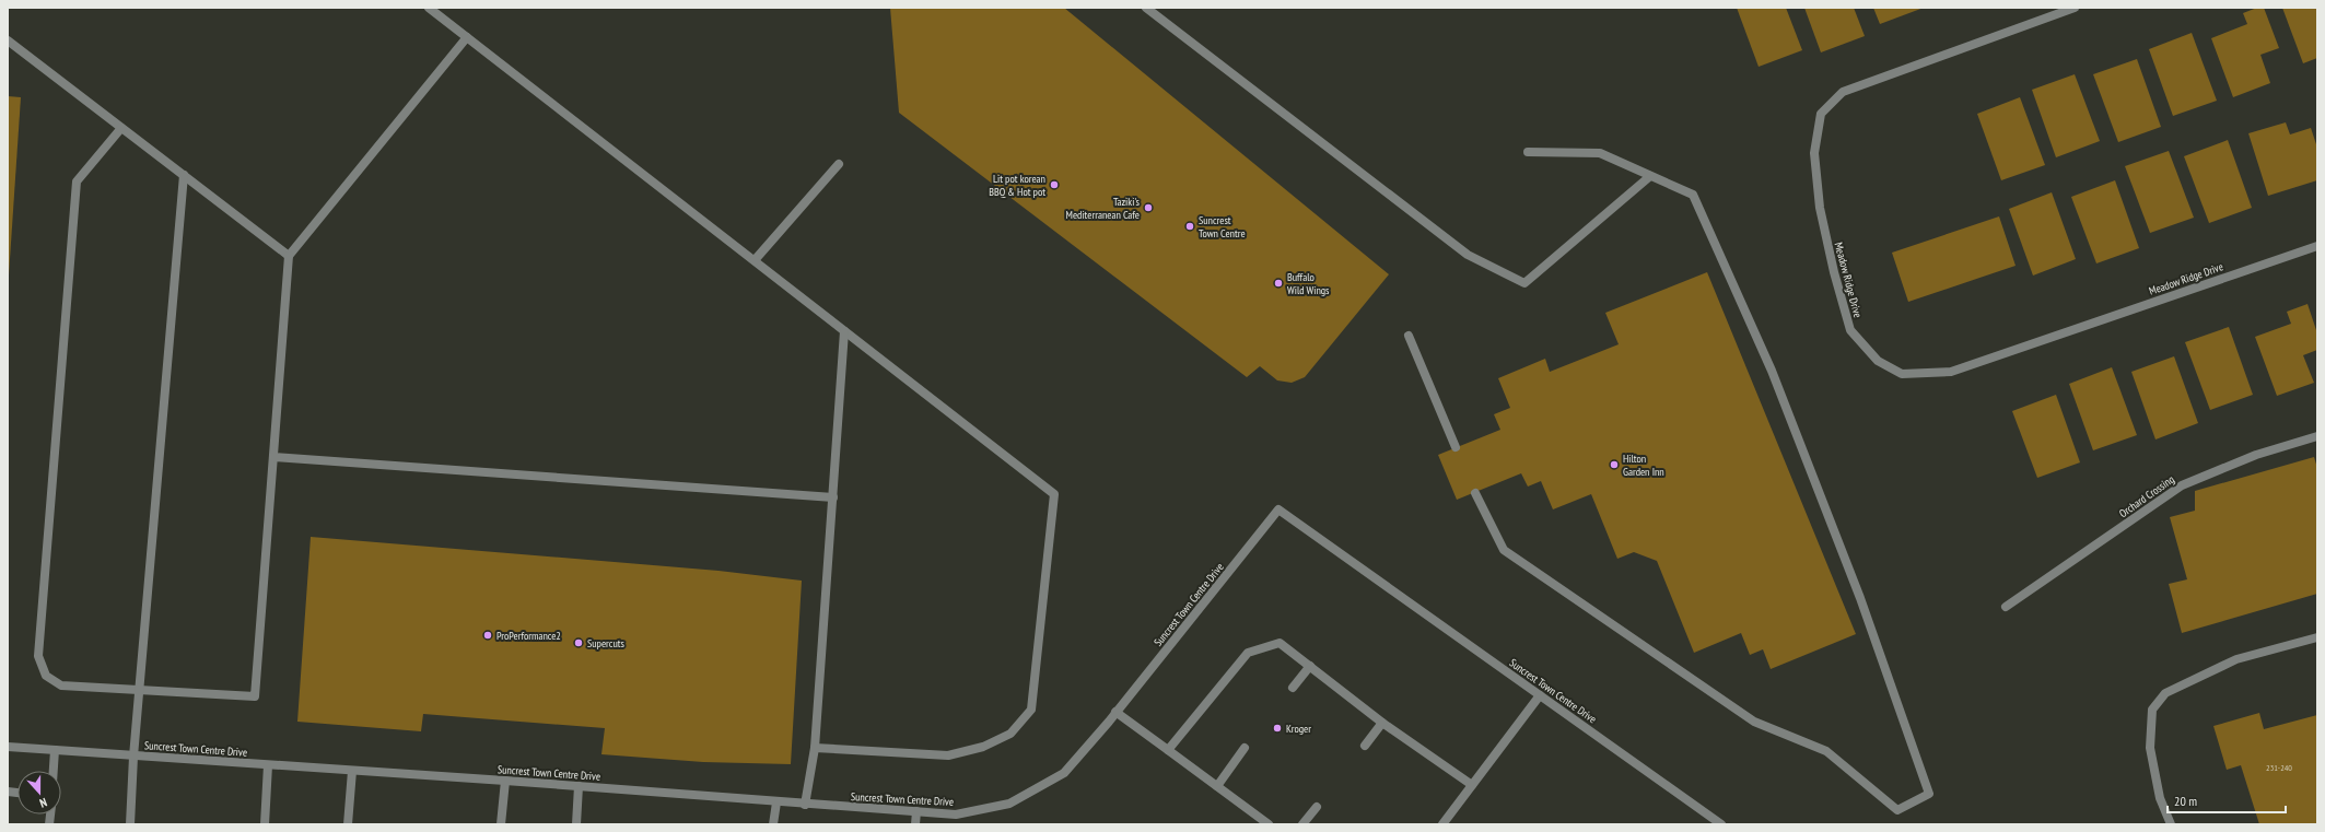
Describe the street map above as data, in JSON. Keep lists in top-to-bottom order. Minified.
{"streets":{"street":["Meadow Ridge Drive","Orchard Crossing","Suncrest Town Centre Drive"]},"places":["Lit pot korean BBQ & Hot pot","Taziki's Mediterranean Cafe","Suncrest Town Centre","Buffalo Wild Wings","Hilton Garden Inn","ProPerformance2","Supercuts","Kroger"],"house_numbers":["231-240"],"scale_bar":"20 m","north":"bottom"}
